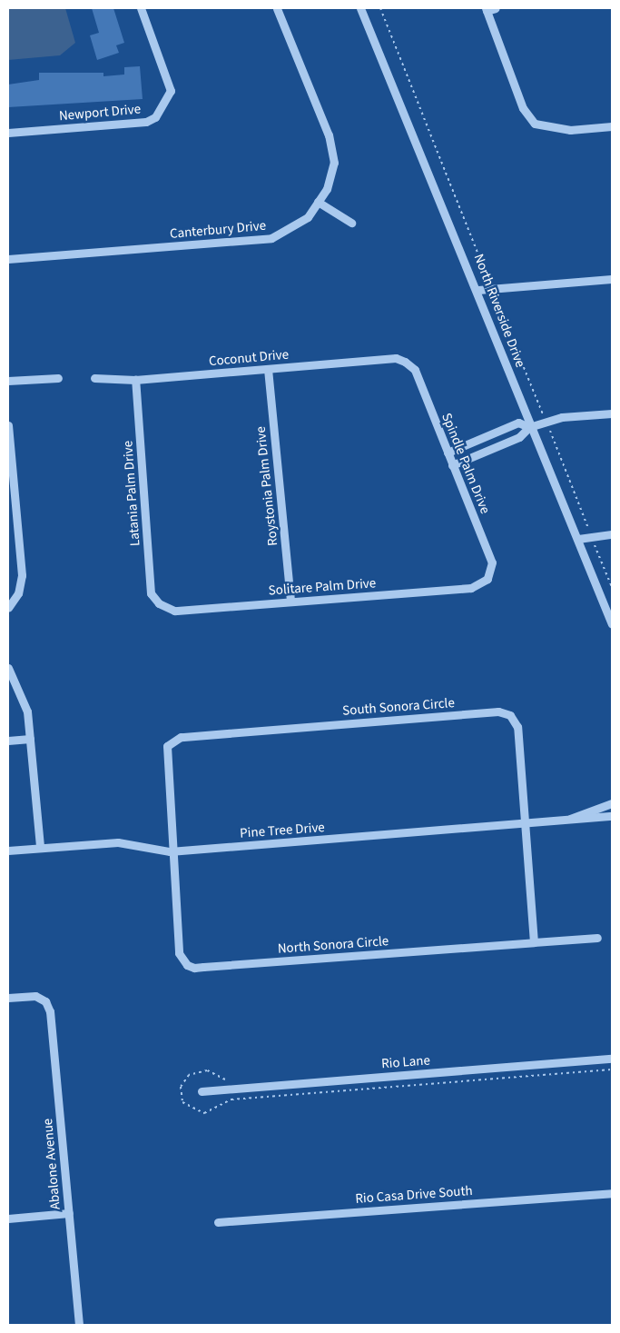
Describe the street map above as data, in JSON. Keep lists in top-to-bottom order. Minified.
{"streets":{"street":["Newport Drive","Canterbury Drive","North Riverside Drive","Coconut Drive","Spindle Palm Drive","Roystonia Palm Drive","Latania Palm Drive","Solitare Palm Drive","South Sonora Circle","Pine Tree Drive","North Sonora Circle","Rio Lane","Abalone Avenue","Rio Casa Drive South"]},"crossings":[["Coconut Drive","Spindle Palm Drive"],["Coconut Drive","Roystonia Palm Drive"],["Coconut Drive","Latania Palm Drive"],["Spindle Palm Drive","Solitare Palm Drive"],["Roystonia Palm Drive","Solitare Palm Drive"],["Latania Palm Drive","Solitare Palm Drive"],["South Sonora Circle","Pine Tree Drive"],["South Sonora Circle","North Sonora Circle"],["Pine Tree Drive","North Sonora Circle"]]}
